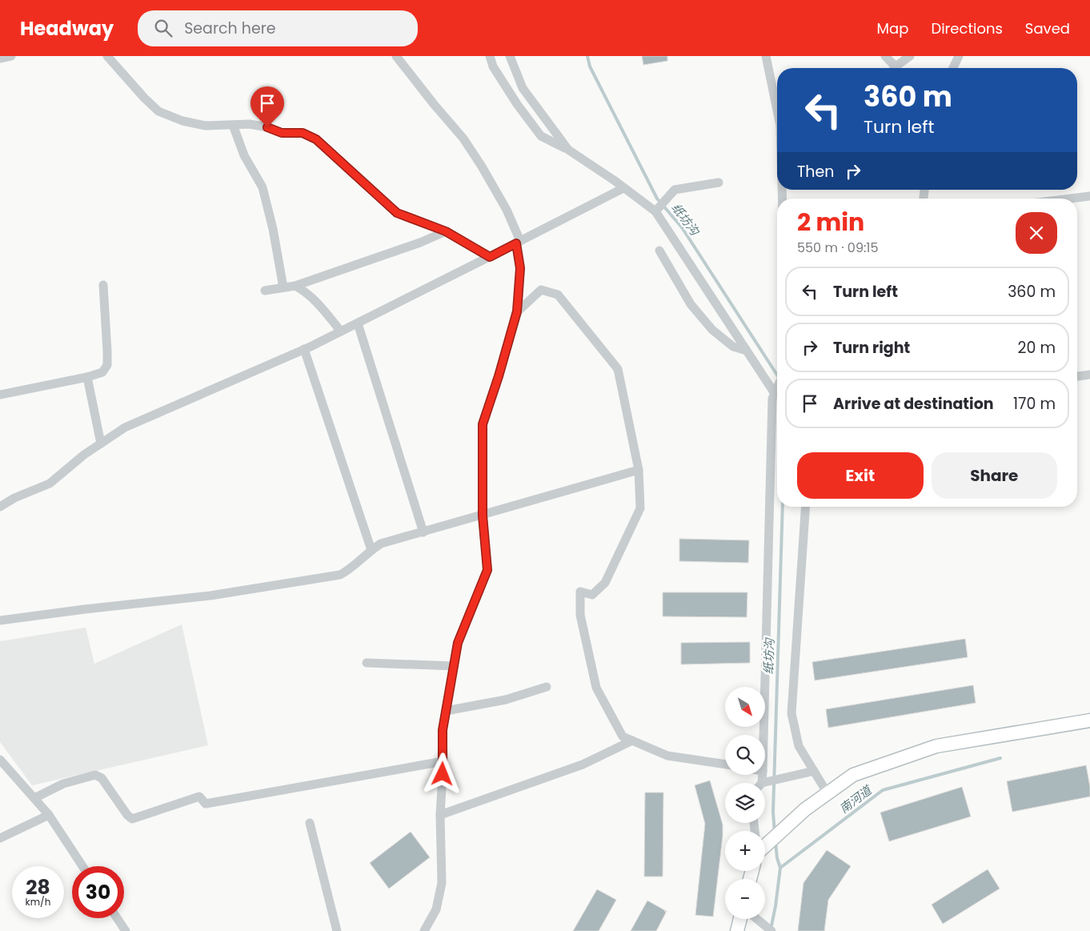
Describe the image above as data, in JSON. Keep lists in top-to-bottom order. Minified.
{"water":["纸坊沟","南河道"],"north":"bottom right","page":{"header":"Headway","search":"Search here","nav":["Map","Directions","Saved"],"turn":["360 m","Turn left"],"then":"Then","heading":["2 min","550 m · 09:15"],"list":[{"name":"Turn left","value":"360 m"},{"name":"Turn right","value":"20 m"},{"name":"Arrive at destination","value":"170 m"}],"buttons":["Exit","Share"],"map_buttons":["+","−"],"speed":"28 km/h","limit":"30"}}
